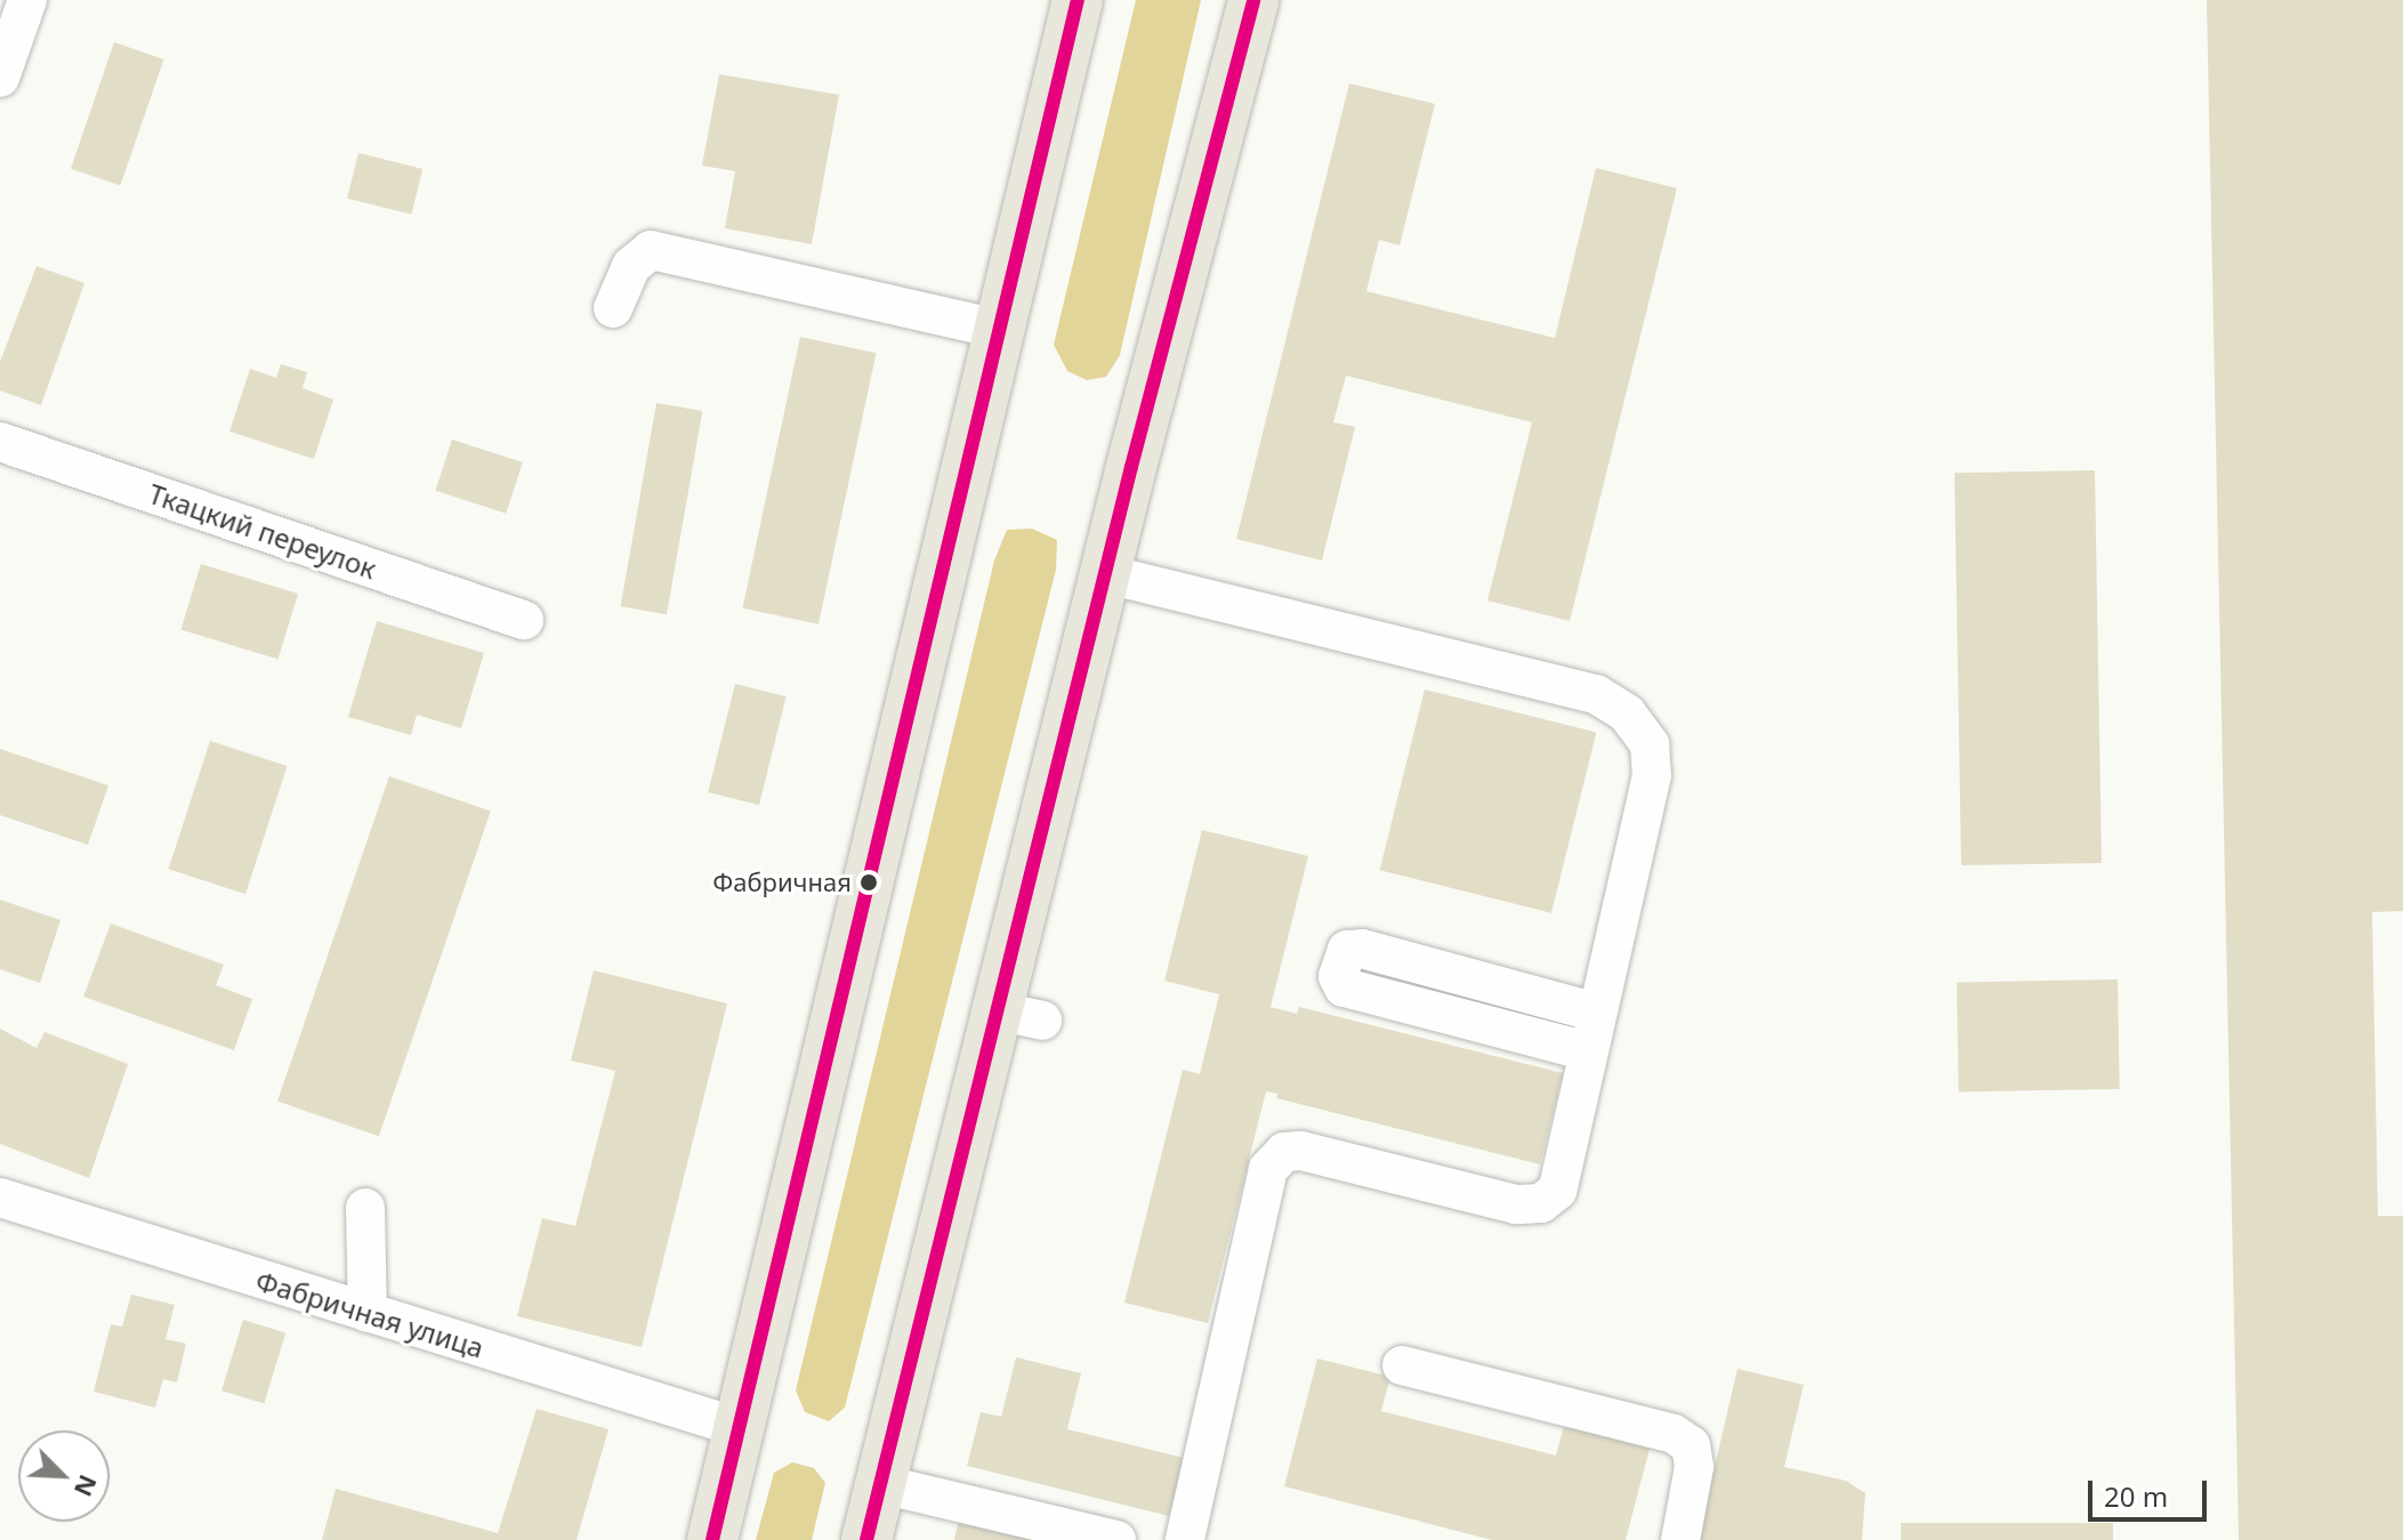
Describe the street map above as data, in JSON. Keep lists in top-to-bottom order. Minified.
{"streets":{"street":["Ткацкий переулок","Фабричная улица"]},"places":["Фабричная"],"scale_bar":"20 m","north":"bottom right"}
